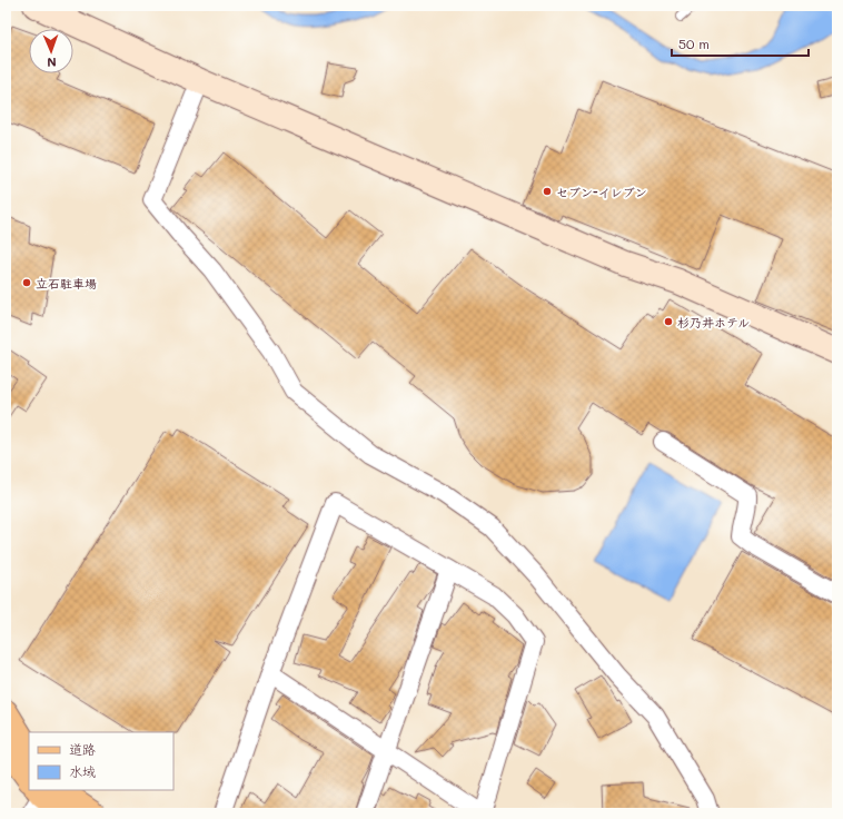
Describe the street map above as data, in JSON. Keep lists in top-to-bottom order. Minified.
{"places":["セブン-イレブン","立石駐車場","杉乃井ホテル"],"legend":["道路","水域"],"scale_bar":"50 m","north":"bottom"}
